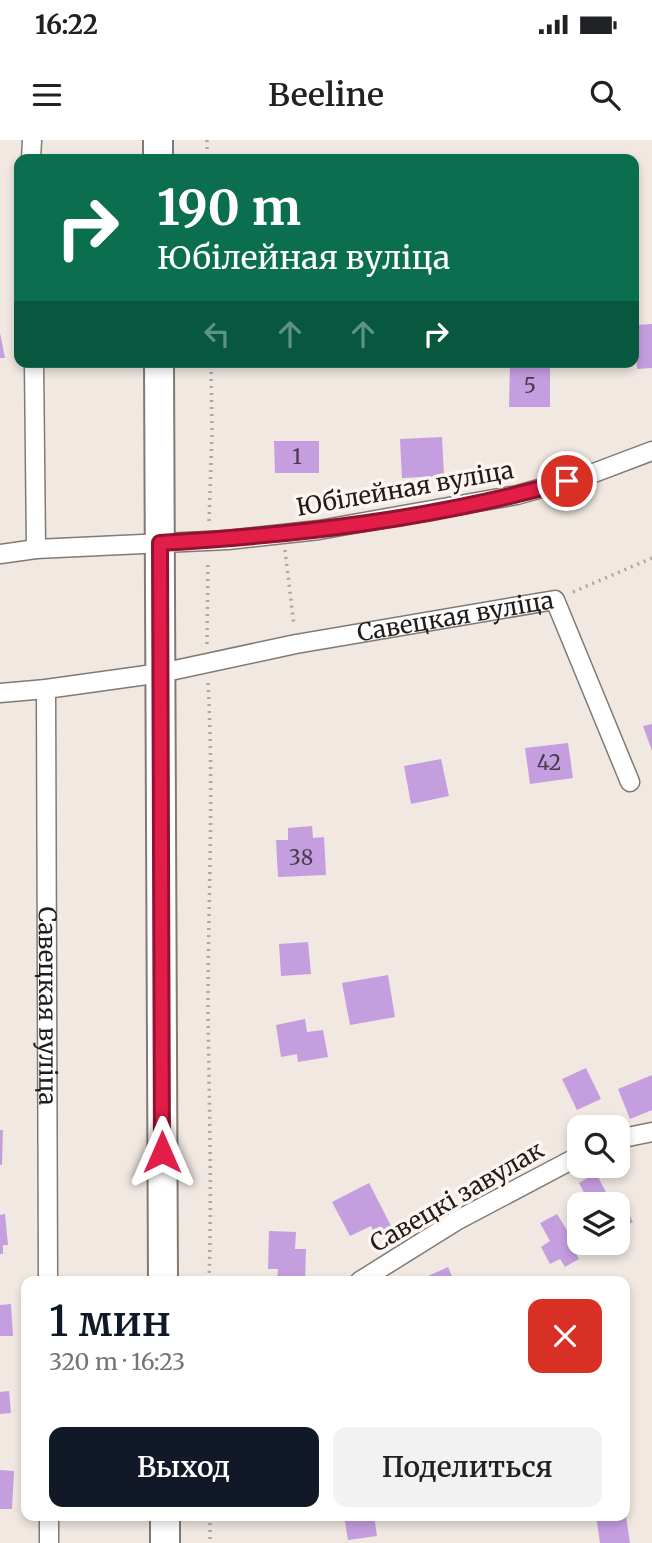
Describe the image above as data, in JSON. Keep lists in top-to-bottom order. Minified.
{"streets":{"street":["Юбілейная вуліца","Савецкая вуліца","Савецкі завулак"]},"house_numbers":["5","1","42","38"],"page":{"status":"16:22","header":"Beeline","turn":["190 m","Юбілейная вуліца"],"heading":["1 мин","320 m · 16:23"],"buttons":["Выход","Поделиться"]}}
